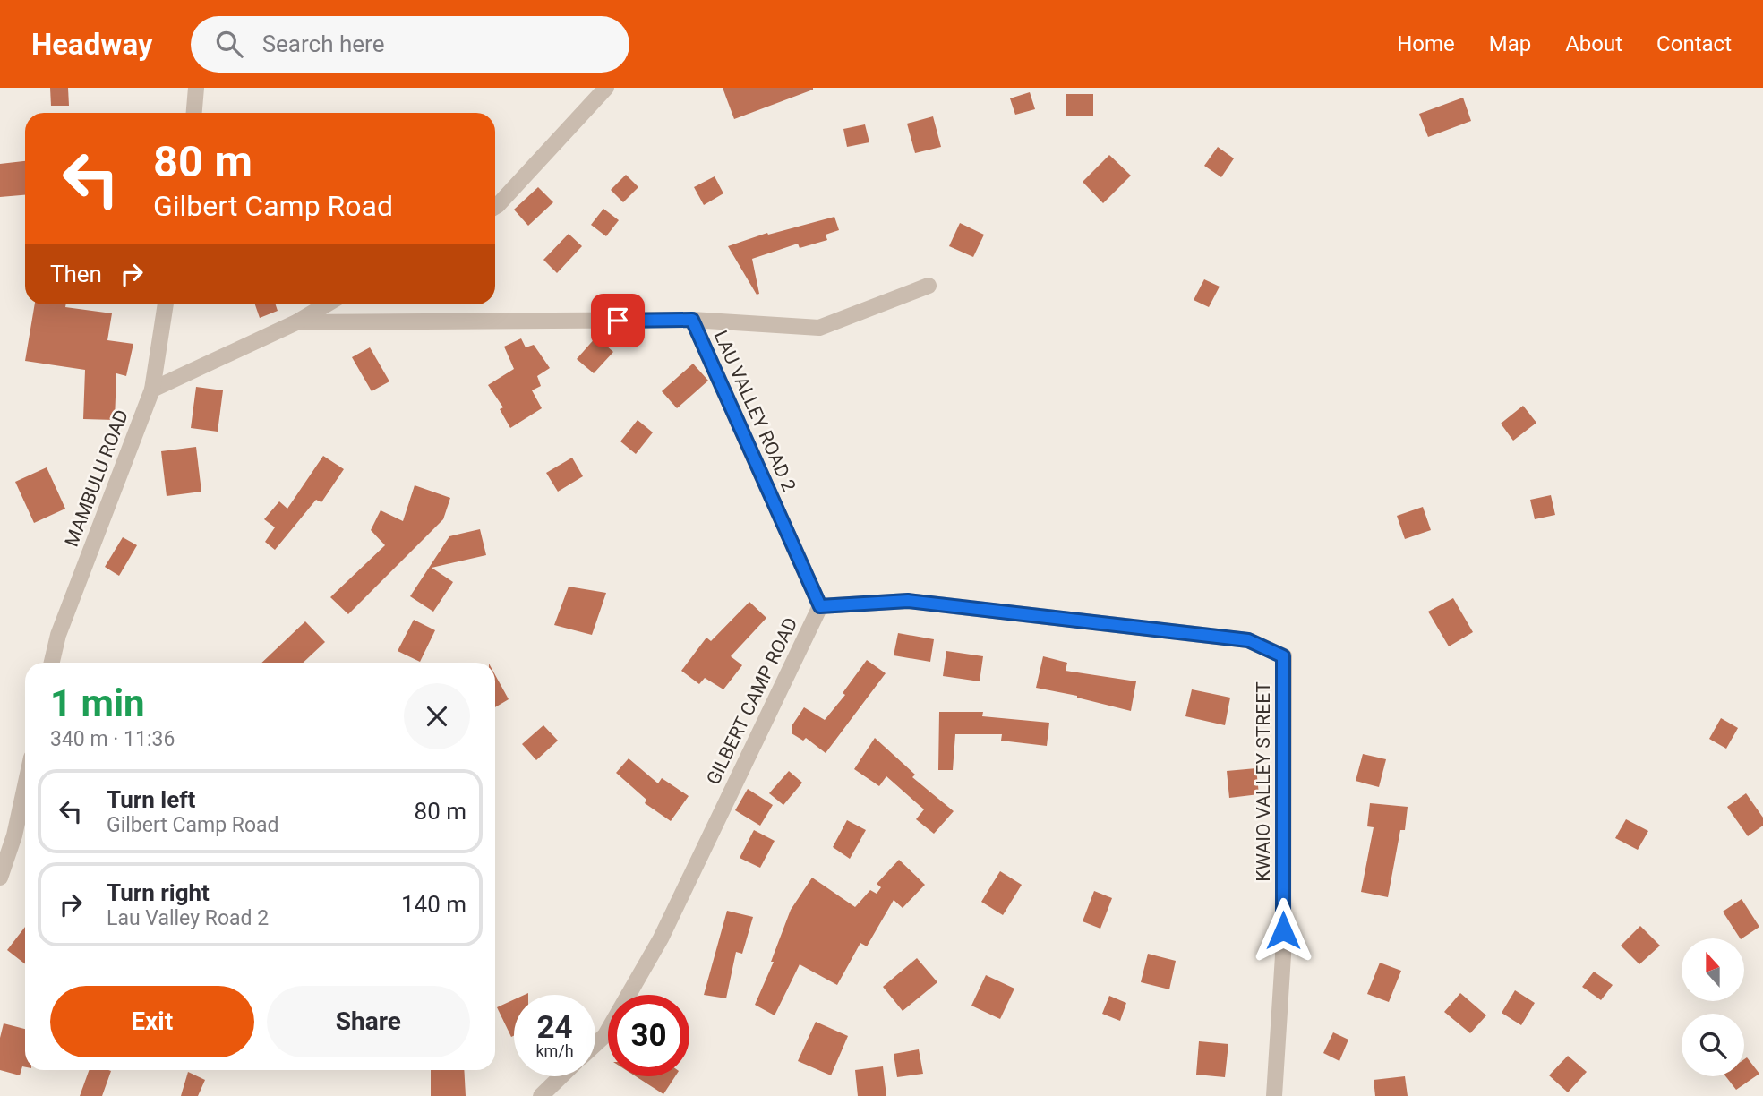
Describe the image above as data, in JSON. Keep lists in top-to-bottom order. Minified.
{"streets":{"street":["LAU VALLEY ROAD 2","MAMBULU ROAD","GILBERT CAMP ROAD","KWAIO VALLEY STREET"]},"crossings":[["LAU VALLEY ROAD 2","GILBERT CAMP ROAD"],["GILBERT CAMP ROAD","KWAIO VALLEY STREET"]],"north":"top","page":{"header":"Headway","search":"Search here","nav":["Home","Map","About","Contact"],"turn":["80 m","Gilbert Camp Road"],"then":"Then","heading":["1 min","340 m · 11:36"],"list":[{"name":"Turn left","note":"Gilbert Camp Road","value":"80 m"},{"name":"Turn right","note":"Lau Valley Road 2","value":"140 m"}],"buttons":["Exit","Share"],"speed":"24 km/h","limit":"30"}}
